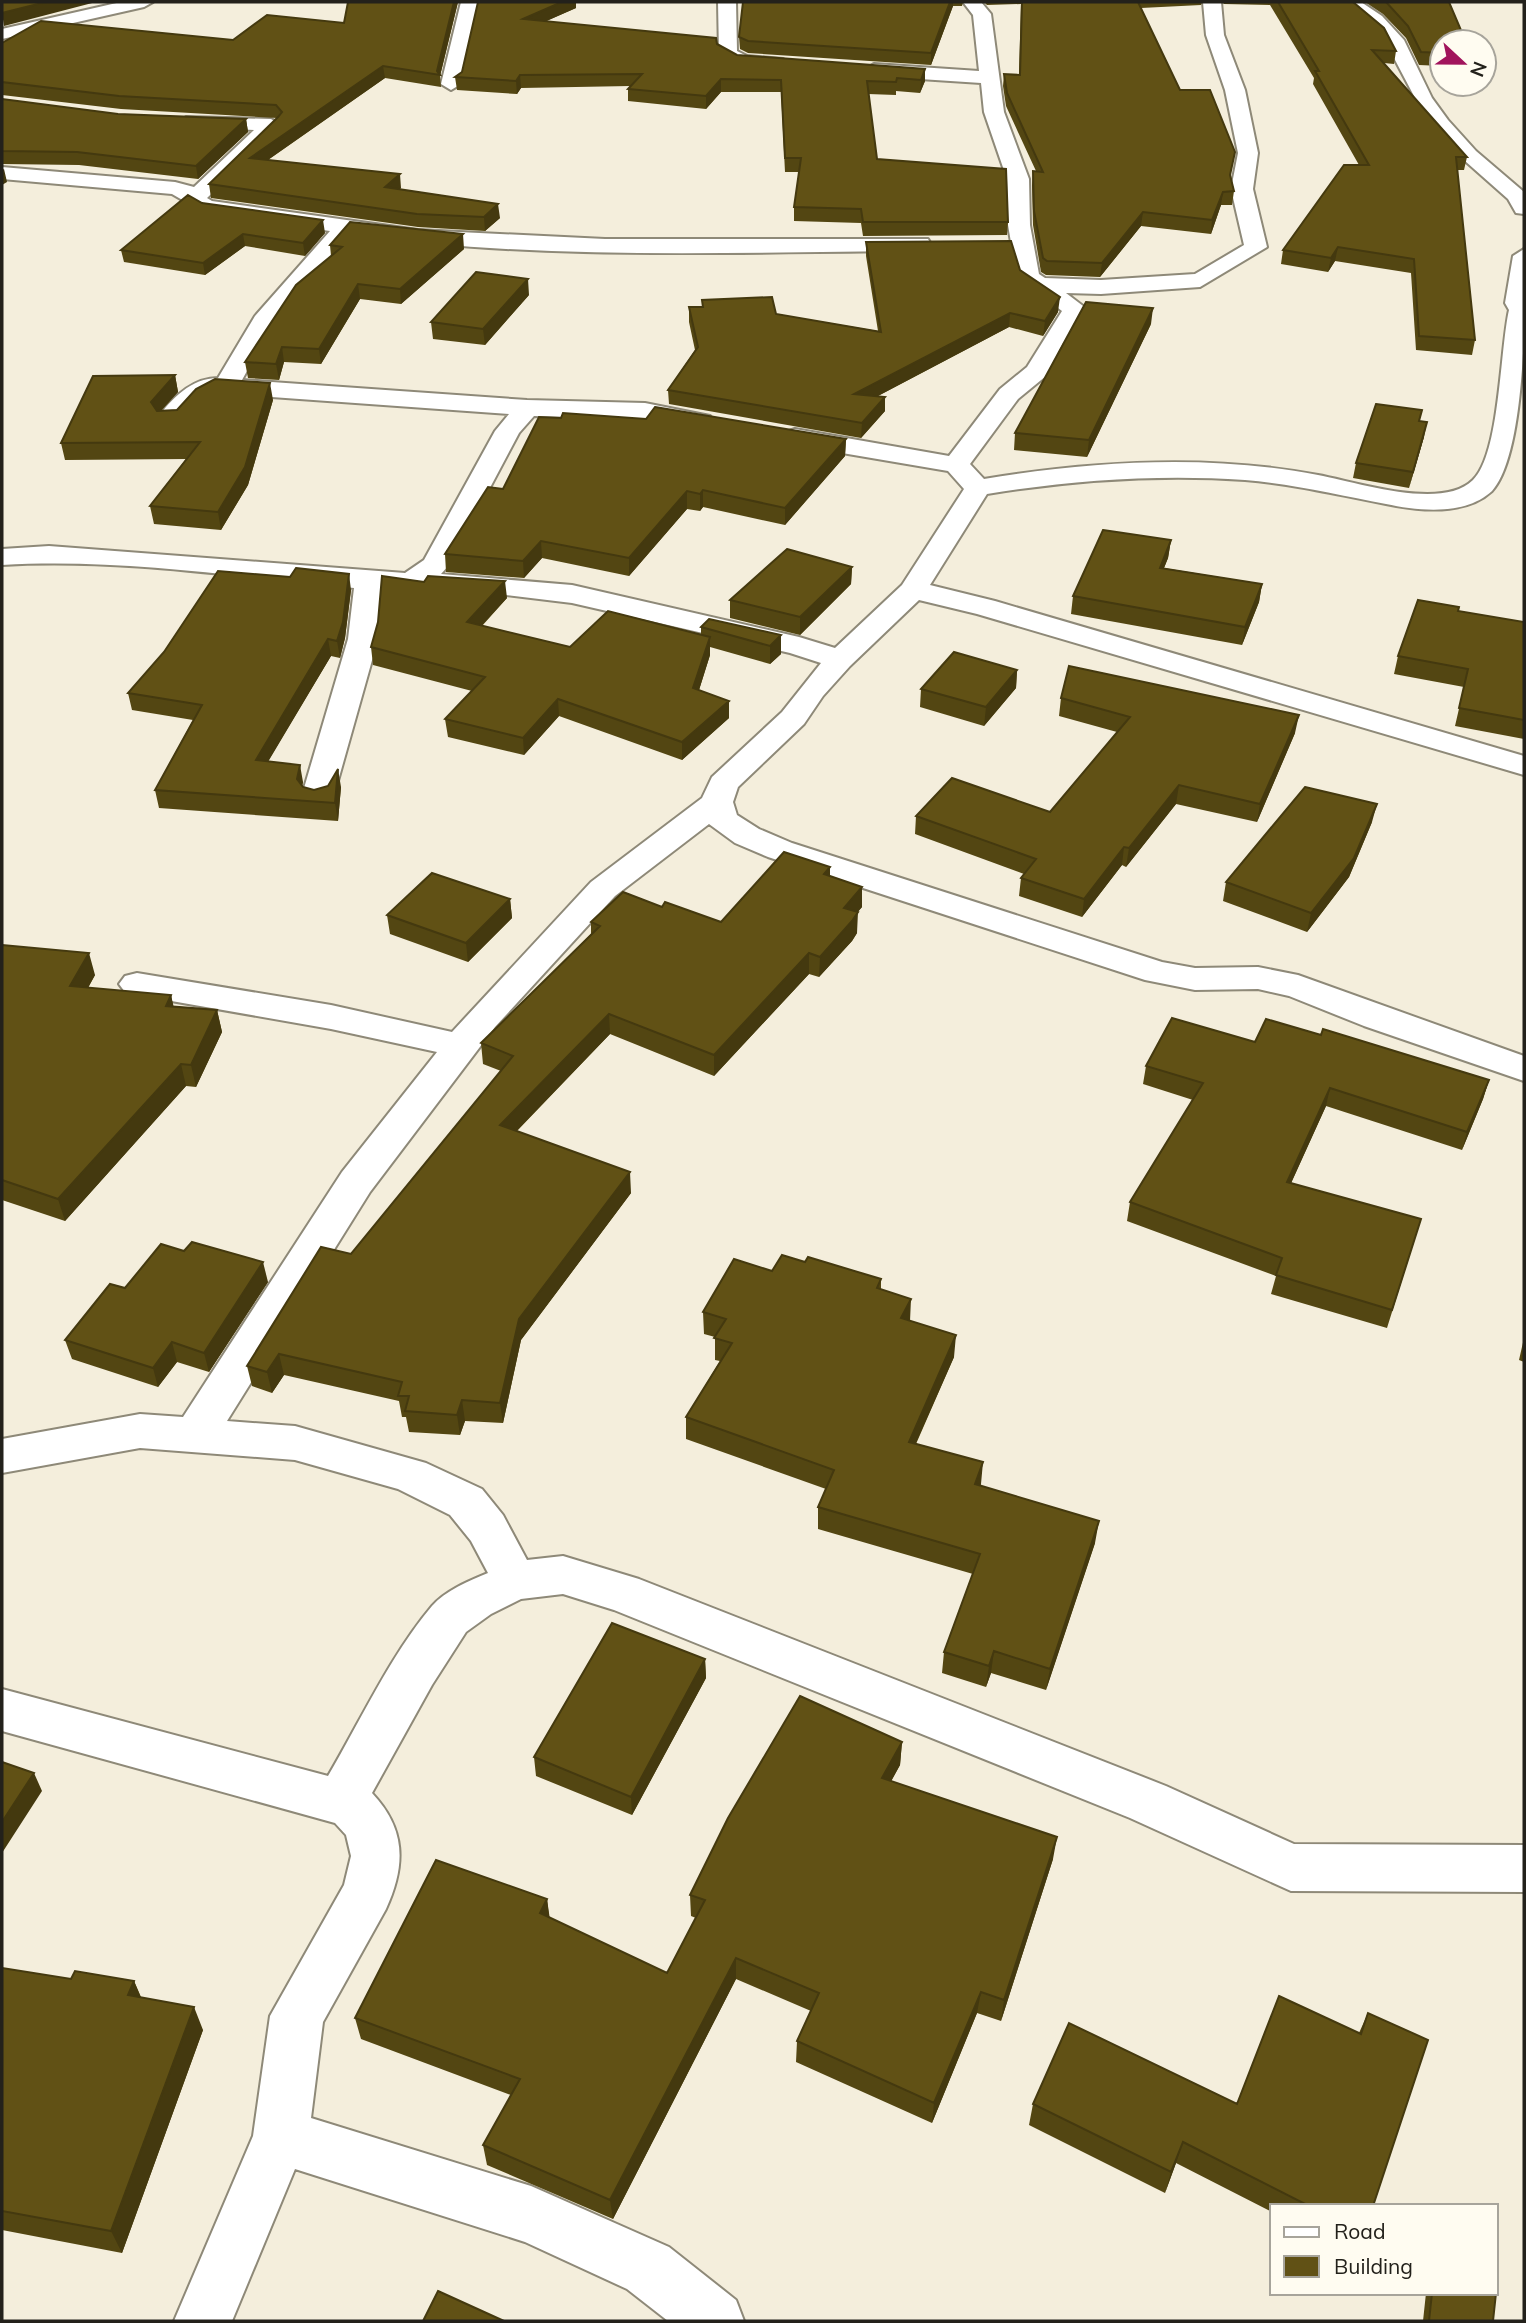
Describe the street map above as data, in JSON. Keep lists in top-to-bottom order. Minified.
{"legend":["Road","Building"],"north":"right"}
